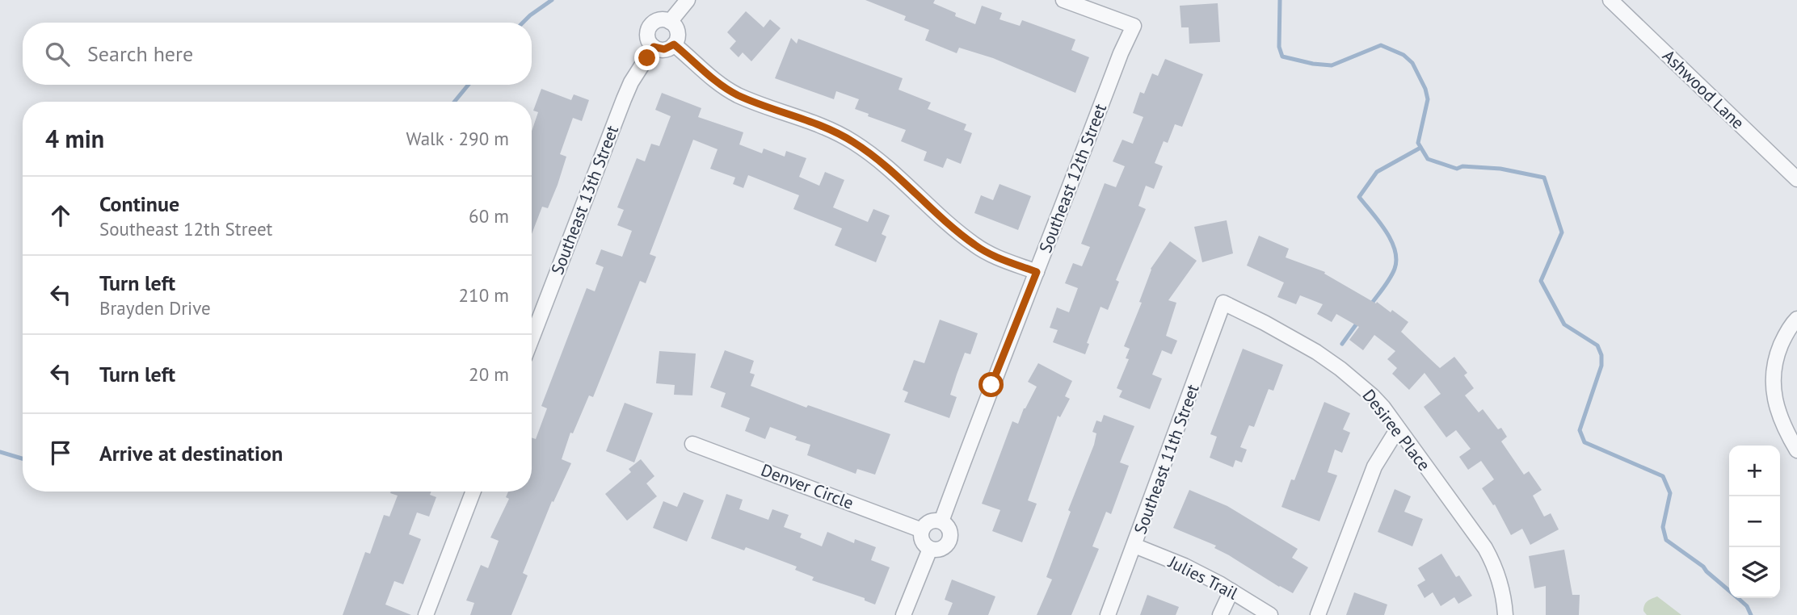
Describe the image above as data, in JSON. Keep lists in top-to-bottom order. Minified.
{"streets":{"street":["Ashwood Lane","Southeast 12th Street","Southeast 13th Street","Desiree Place","Southeast 11th Street","Denver Circle","Julies Trail"]},"crossings":[["Southeast 12th Street","Denver Circle"],["Desiree Place","Southeast 11th Street"],["Southeast 11th Street","Julies Trail"]],"page":{"search":"Search here","heading":["4 min","Walk · 290 m"],"list":[["Continue","Southeast 12th Street","60 m"],["Turn left","Brayden Drive","210 m"],["Turn left","20 m"],"Arrive at destination"],"map_buttons":["+","−"]}}
